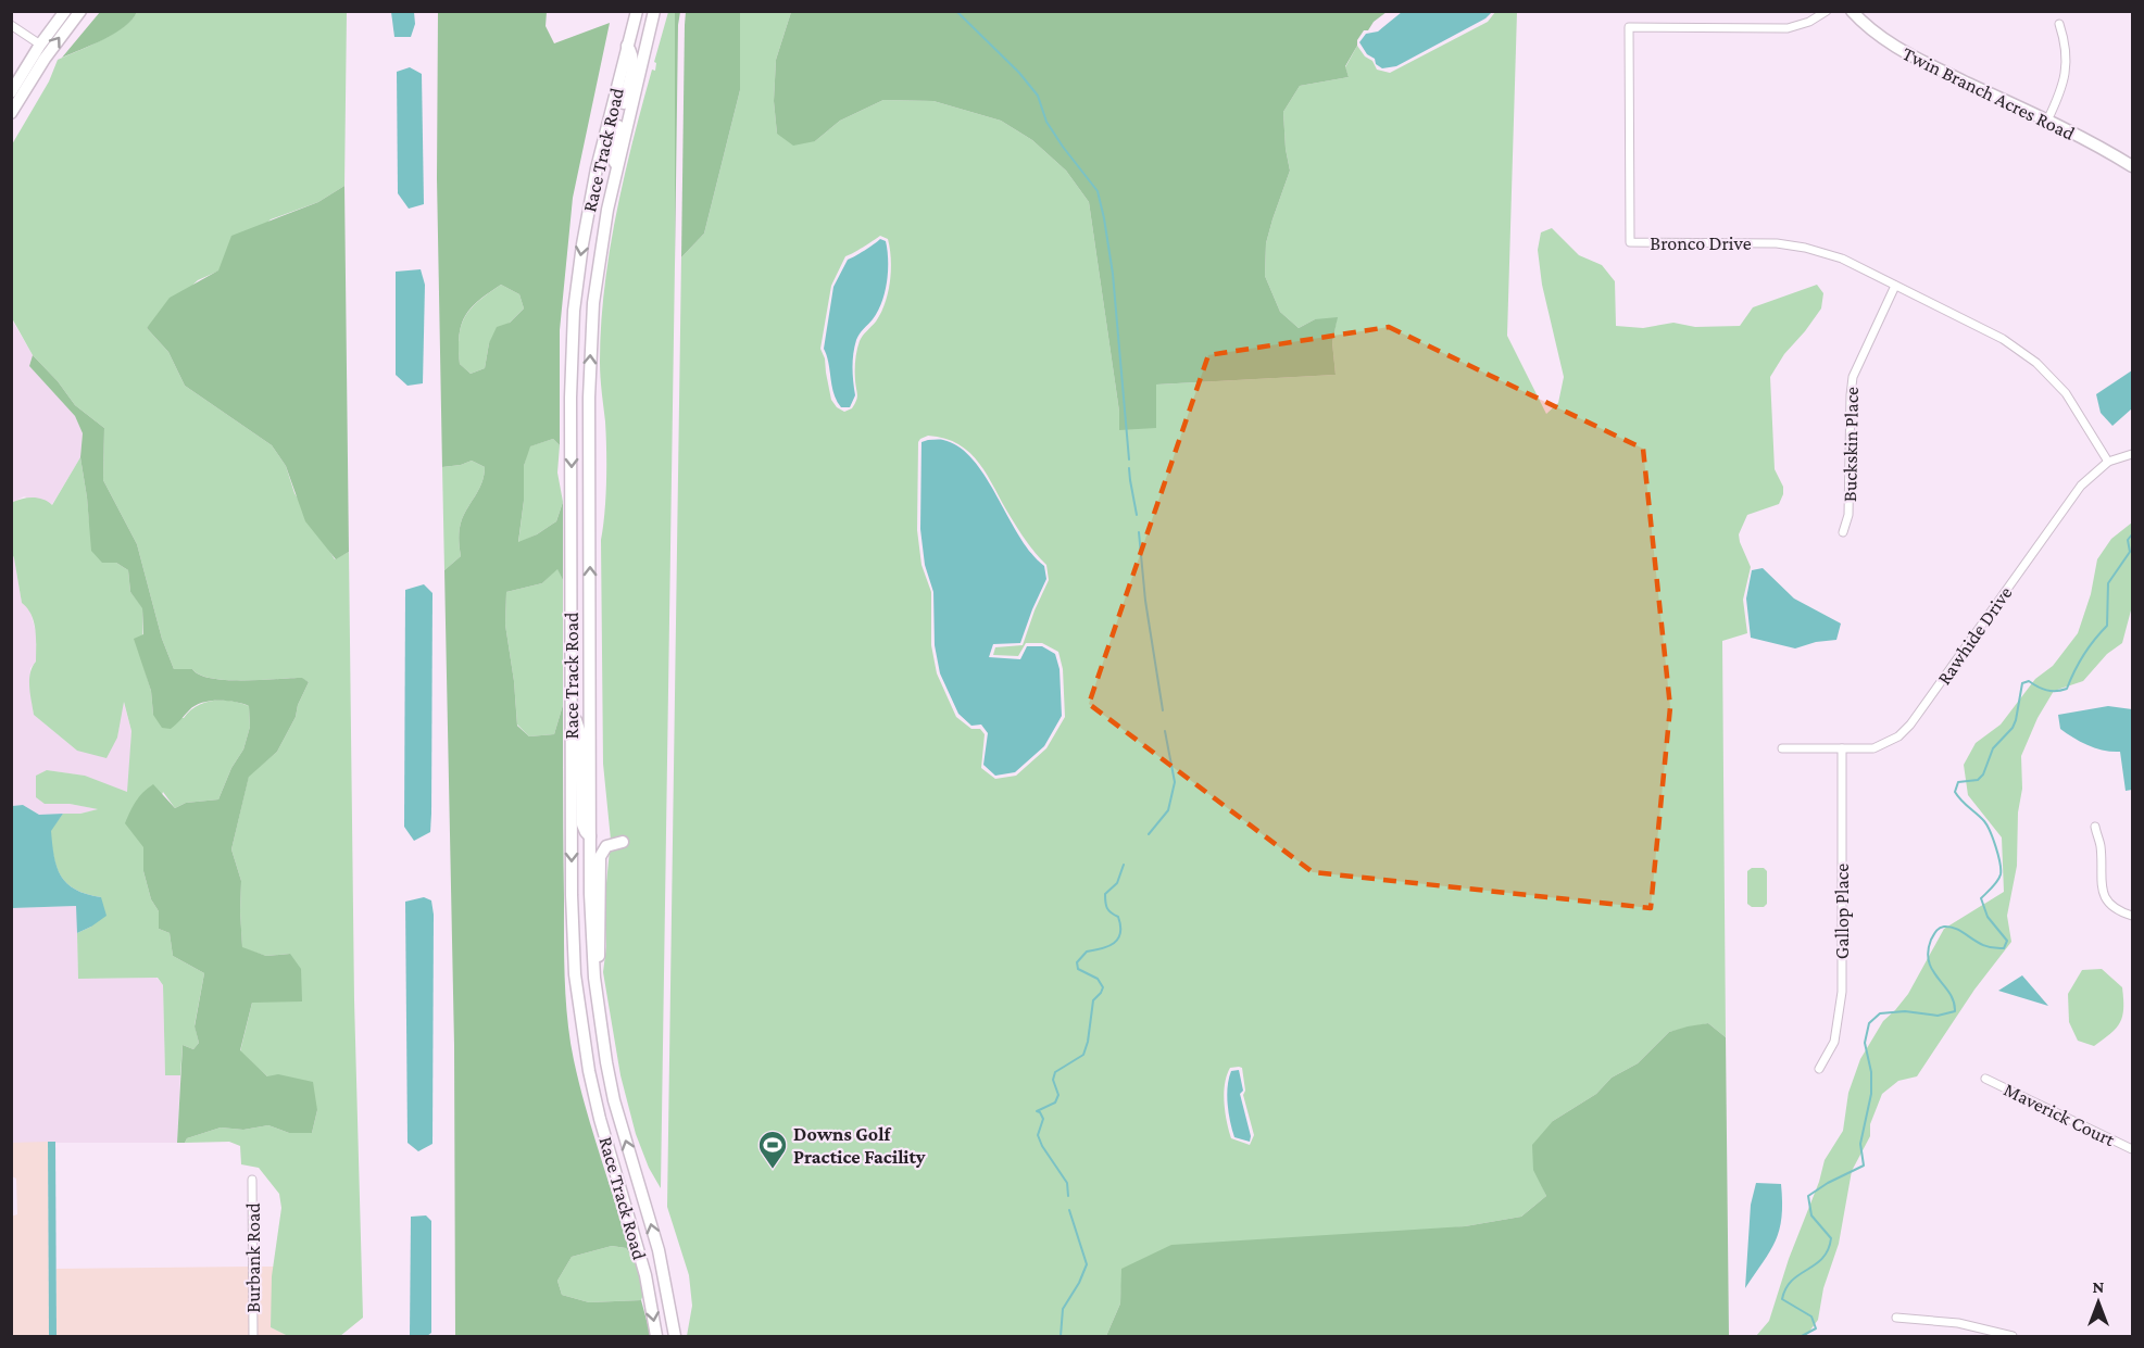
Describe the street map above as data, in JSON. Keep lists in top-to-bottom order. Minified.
{"streets":{"main road":["Twin Branch Acres Road","Race Track Road"],"street":["Bronco Drive","Buckskin Place","Rawhide Drive","Gallop Place","Maverick Court","Burbank Road"]},"crossings":[["Bronco Drive","Buckskin Place"],["Bronco Drive","Rawhide Drive"],["Rawhide Drive","Gallop Place"]],"places":{"sports":["Downs Golf Practice Facility"]},"north":"top"}
